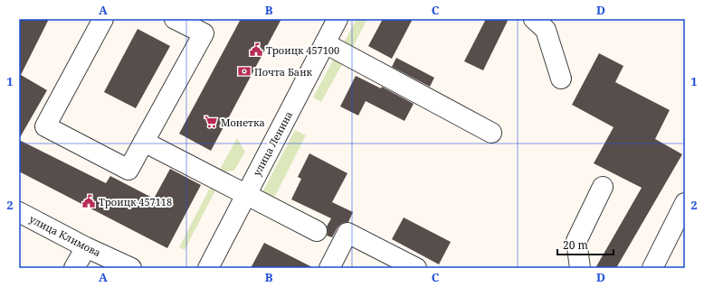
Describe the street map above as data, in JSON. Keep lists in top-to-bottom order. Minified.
{"streets":{"street":["улица Ленина","улица Климова"]},"places":{"public building":["Троицк 457100","Троицк 457118"],"bank":["Почта Банк"],"supermarket":["Монетка"]},"scale_bar":"20 m","grid":{"columns":["A","B","C","D"],"rows":["1","2"]}}
